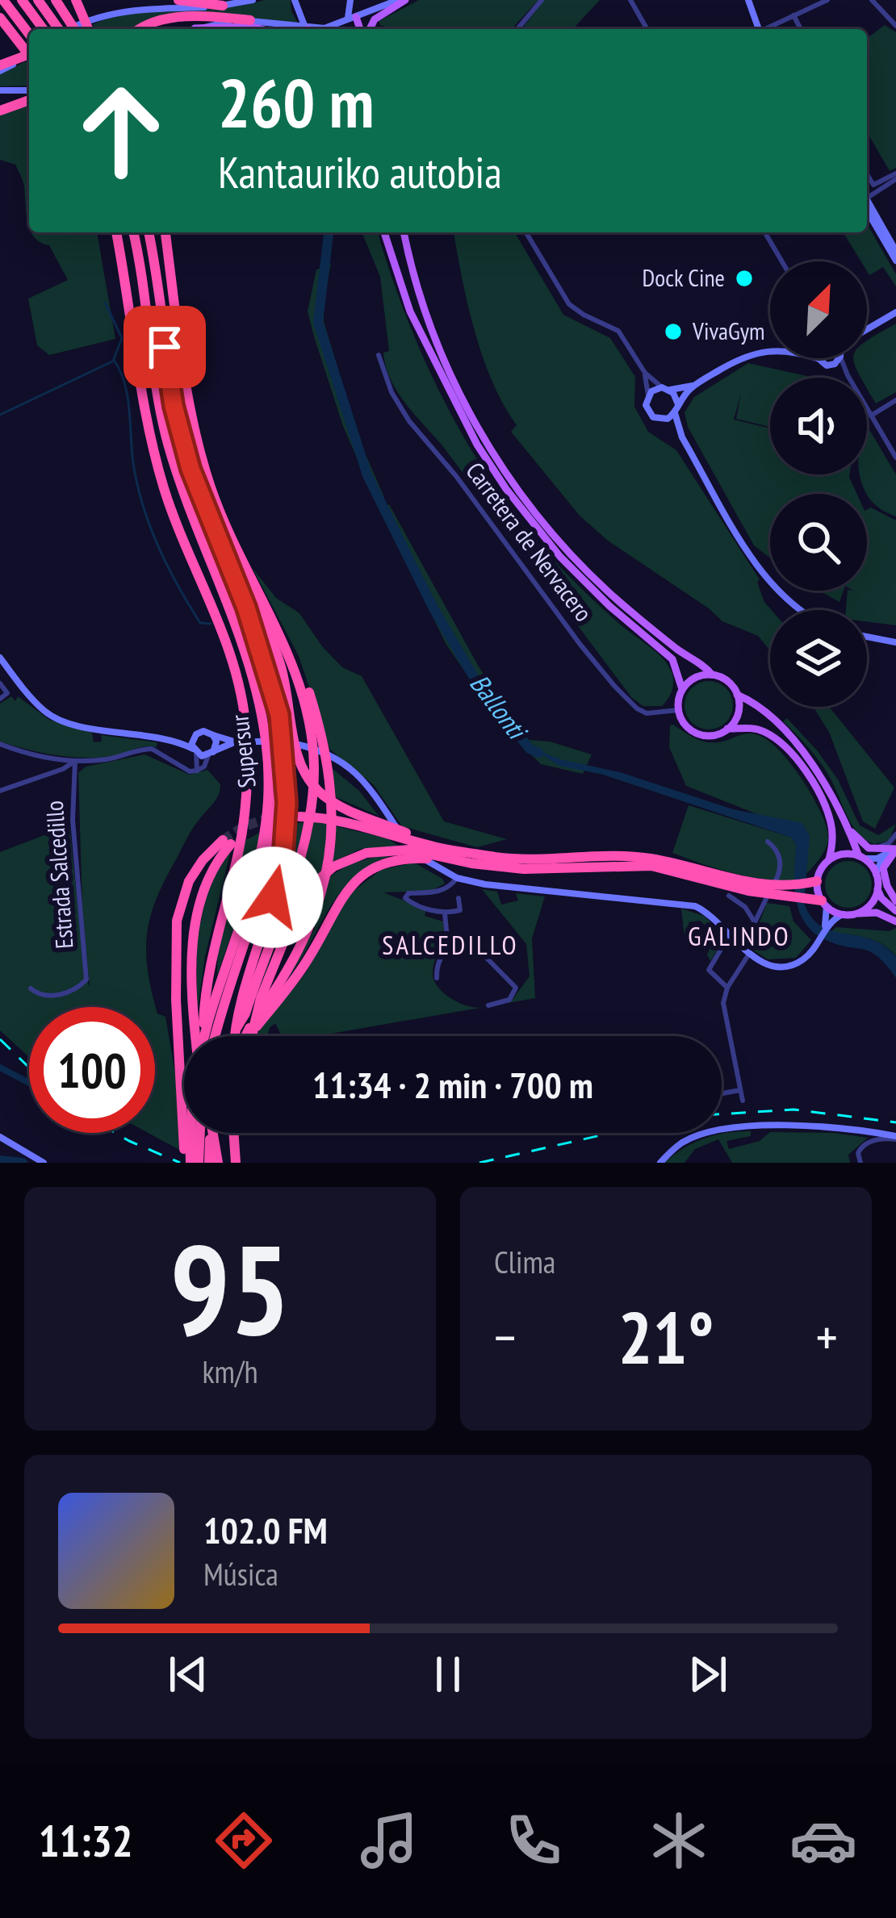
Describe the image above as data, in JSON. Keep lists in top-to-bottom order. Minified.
{"streets":{"highway":["Supersur"],"street":["Carretera de Nervacero","Estrada Salcedillo"]},"districts":["GALINDO","SALCEDILLO"],"water":["Ballonti"],"places":["Dock Cine","VivaGym"],"north":"top right","page":{"turn":["260 m","Kantauriko autobia"],"limit":"100","trip":"11:34 · 2 min · 700 m","tile":[["95","km/h"],"Clima"],"heat":["−","21°","+"],"song":["102.0 FM","Música"],"tabs":"11:32"}}
